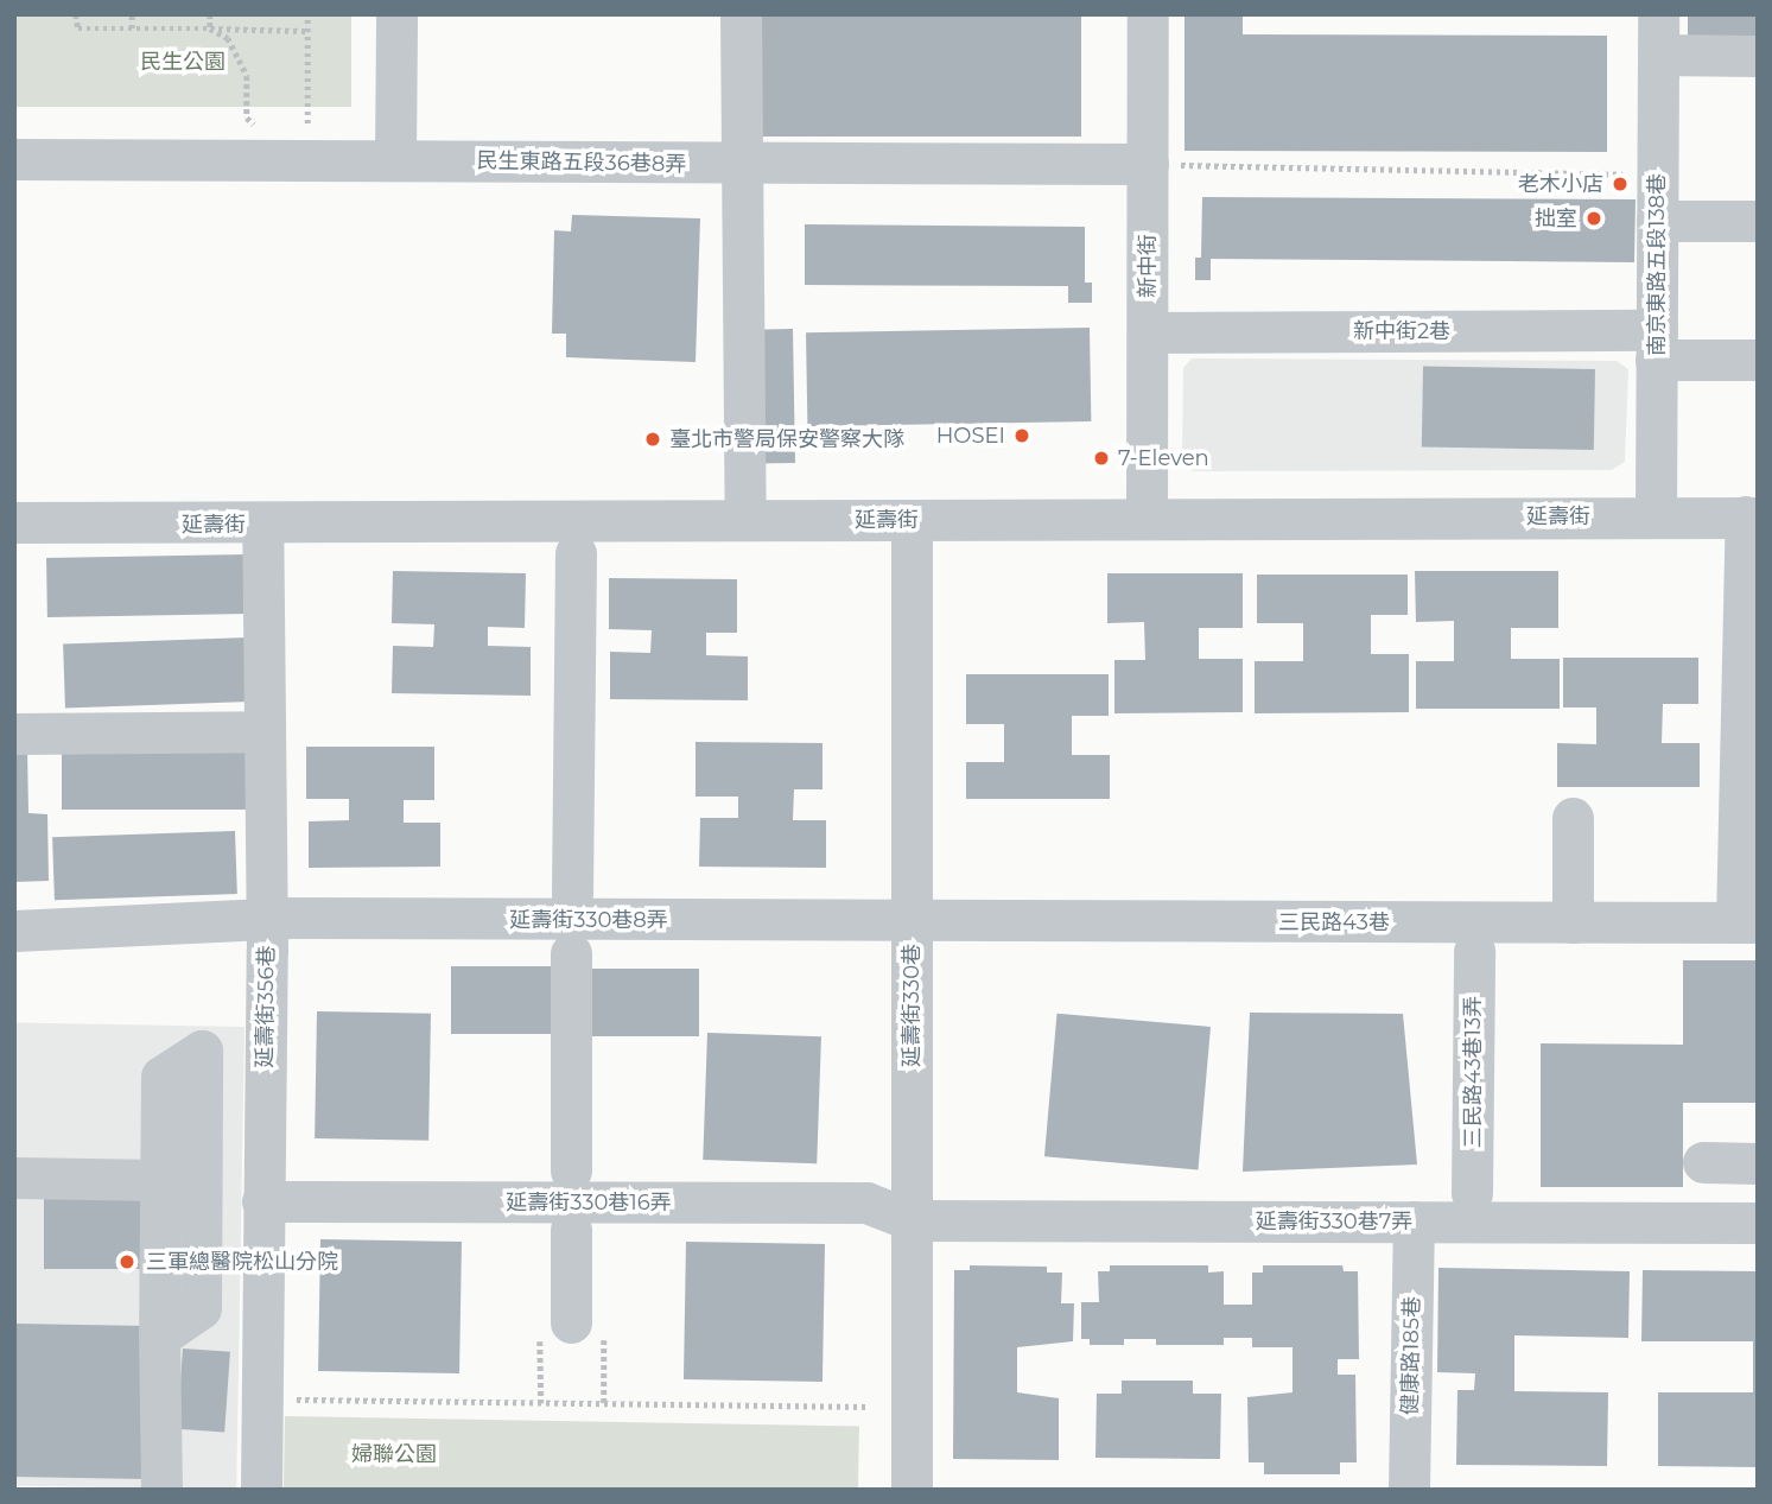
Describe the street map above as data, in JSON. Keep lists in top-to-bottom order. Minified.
{"streets":{"street":["民生東路五段36巷8弄","南京東路五段138巷","新中街","新中街2巷","延壽街","延壽街330巷8弄","三民路43巷","延壽街330巷","延壽街356巷","三民路43巷13弄","延壽街330巷16弄","延壽街330巷7弄","健康路185巷"]},"crossings":[["民生東路五段36巷8弄","新中街"],["南京東路五段138巷","新中街2巷"],["南京東路五段138巷","延壽街"],["新中街","新中街2巷"],["新中街","延壽街"],["延壽街","延壽街330巷"],["延壽街","延壽街356巷"],["延壽街330巷8弄","三民路43巷"],["延壽街330巷8弄","延壽街330巷"],["延壽街330巷8弄","延壽街356巷"],["三民路43巷","延壽街330巷"],["延壽街330巷","延壽街330巷16弄"],["延壽街330巷","延壽街330巷7弄"],["延壽街356巷","延壽街330巷16弄"],["延壽街330巷16弄","延壽街330巷7弄"],["延壽街330巷7弄","健康路185巷"]],"parks":["民生公園","婦聯公園"],"places":["老木小店","拙室","HOSEI","臺北市警局保安警察大隊","7-Eleven","三軍總醫院松山分院"]}
